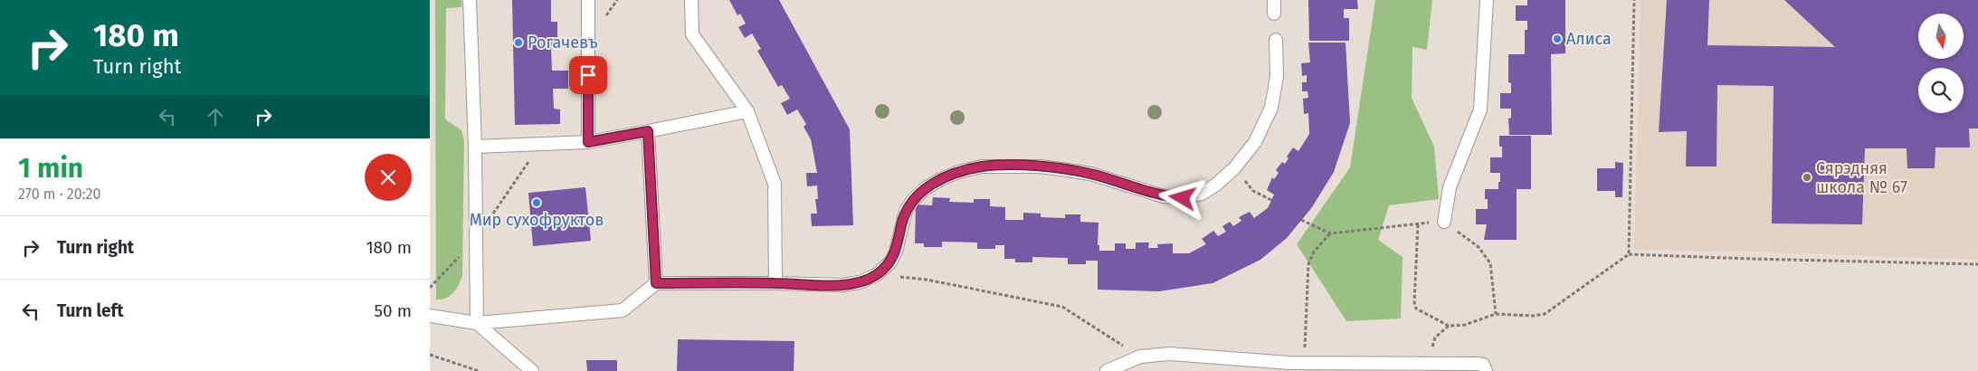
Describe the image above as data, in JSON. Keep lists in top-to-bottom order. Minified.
{"places":["Алиса","Рогачевъ","Сярэдняя школа № 67","Мир сухофруктов"],"north":"bottom","page":{"turn":["180 m","Turn right"],"heading":["1 min","270 m · 20:20"],"list":[{"name":"Turn right","value":"180 m"},{"name":"Turn left","value":"50 m"}]}}
